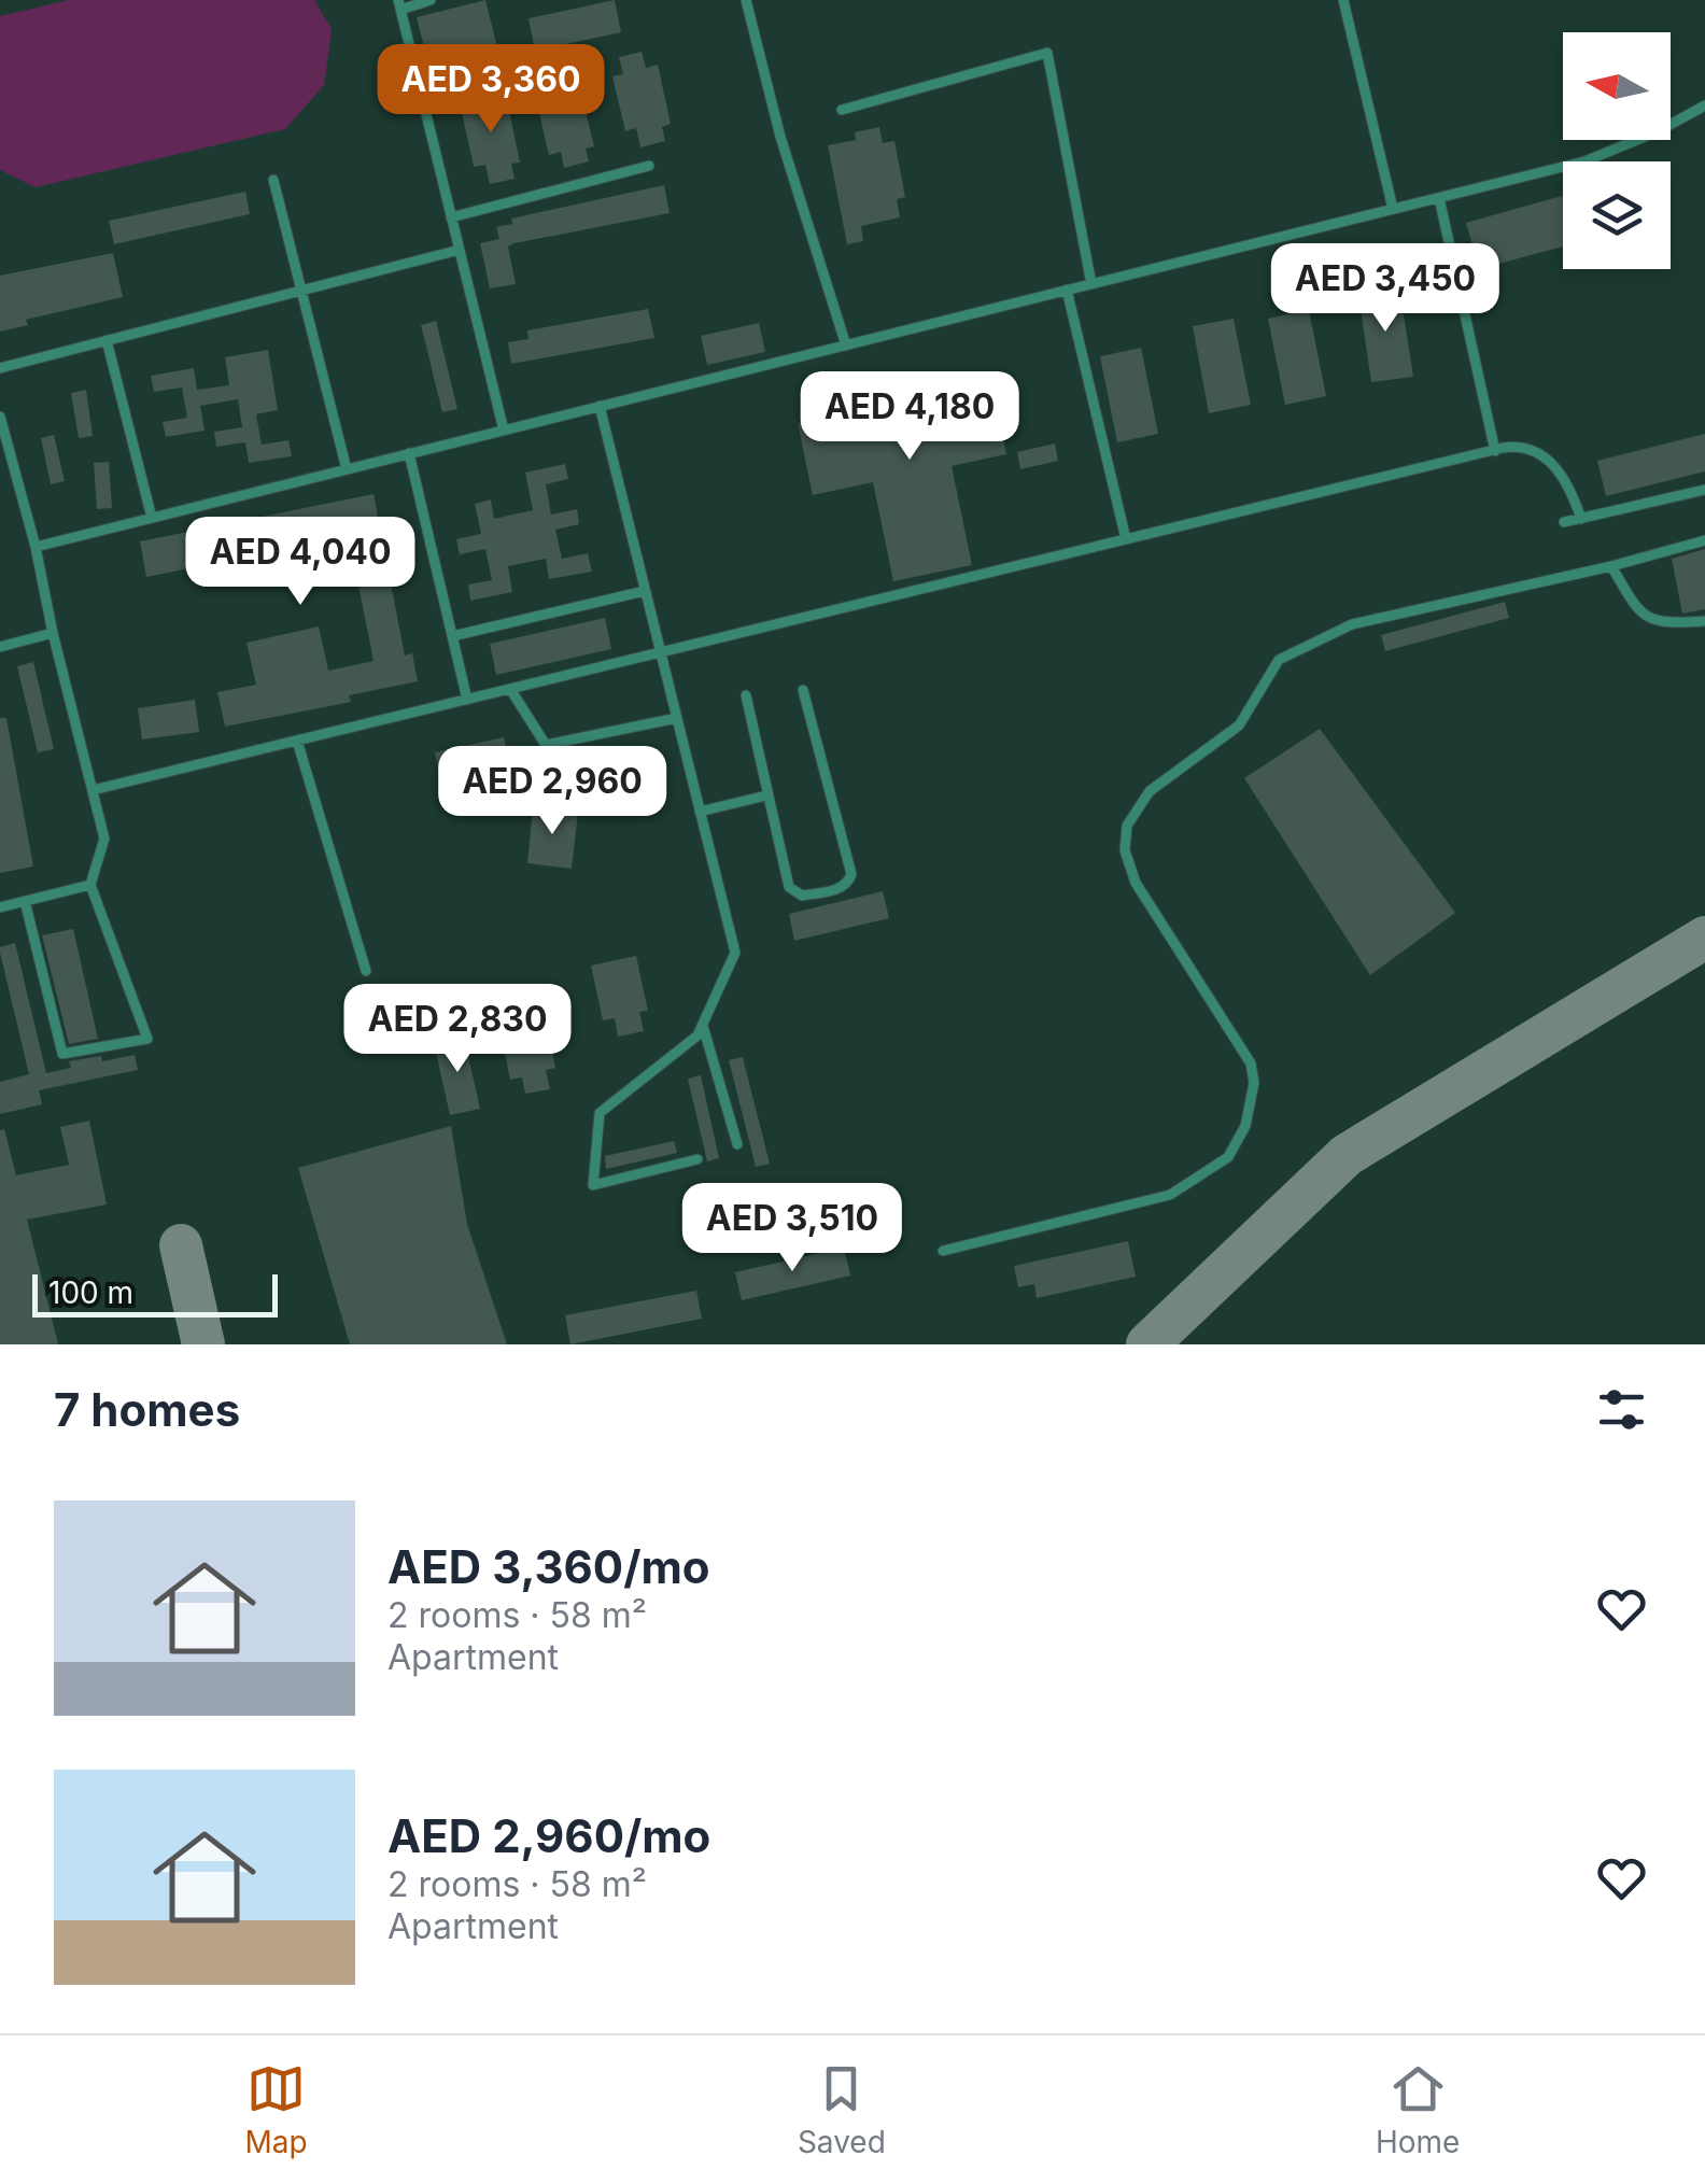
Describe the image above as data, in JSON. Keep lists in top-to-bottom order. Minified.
{"scale_bar":"100 m","north":"left","page":{"price":["AED 3,360","AED 3,450","AED 4,180","AED 4,040","AED 2,960","AED 2,830","AED 3,510"],"scale":"100 m","heading":"7 homes","list":[{"name":"AED 3,360/mo","note":"2 rooms · 58 m² · Apartment"},{"name":"AED 2,960/mo","note":"2 rooms · 58 m² · Apartment"}],"tabs":["Map","Saved","Home"]}}
